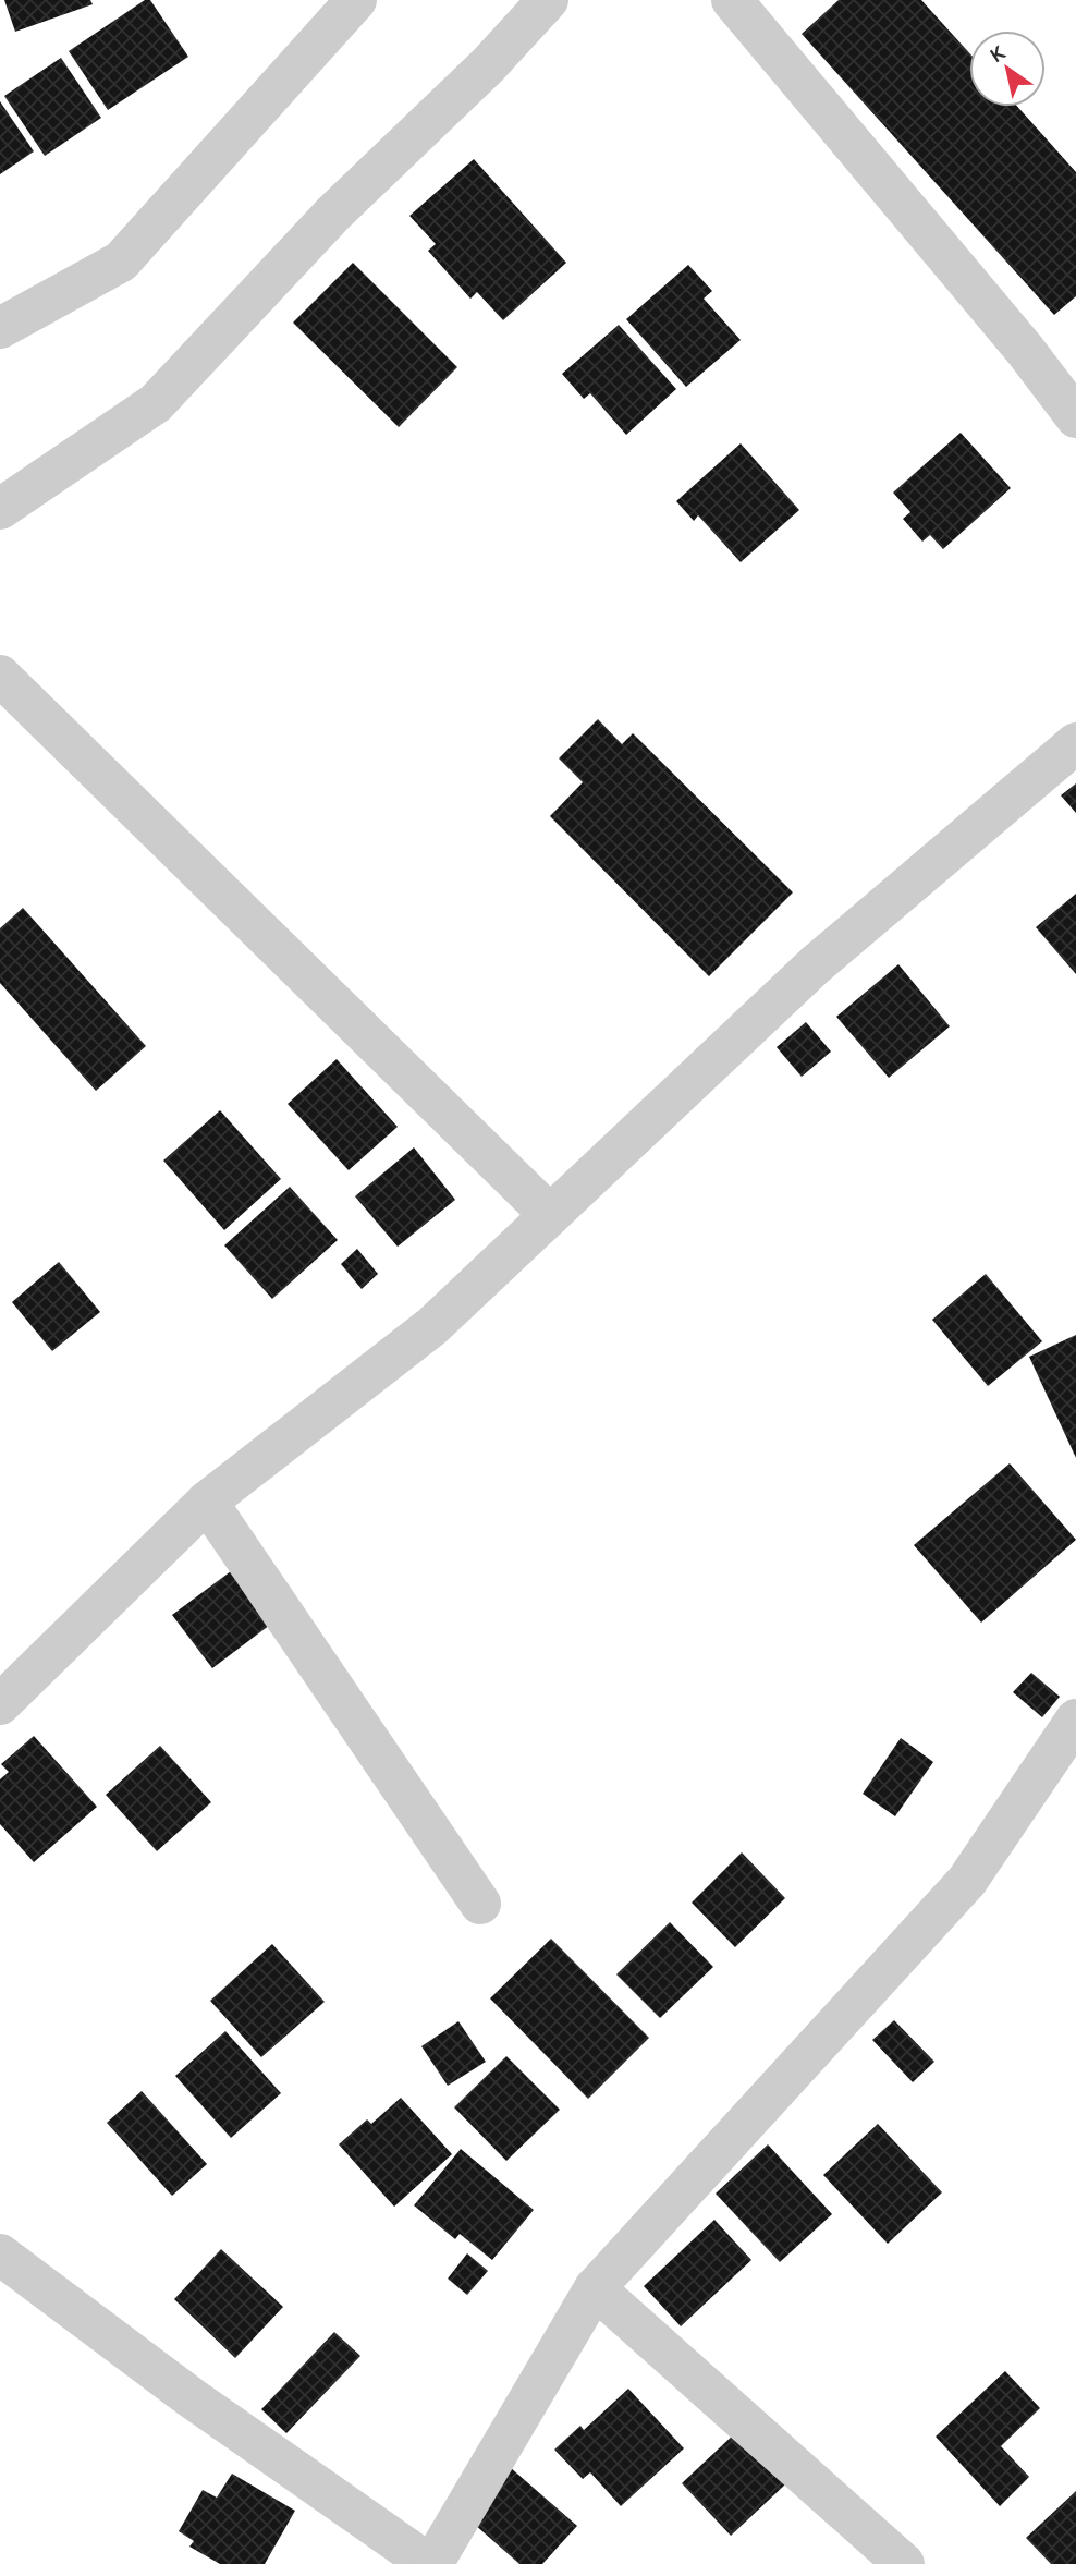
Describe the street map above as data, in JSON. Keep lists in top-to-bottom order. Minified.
{"north":"top left"}
